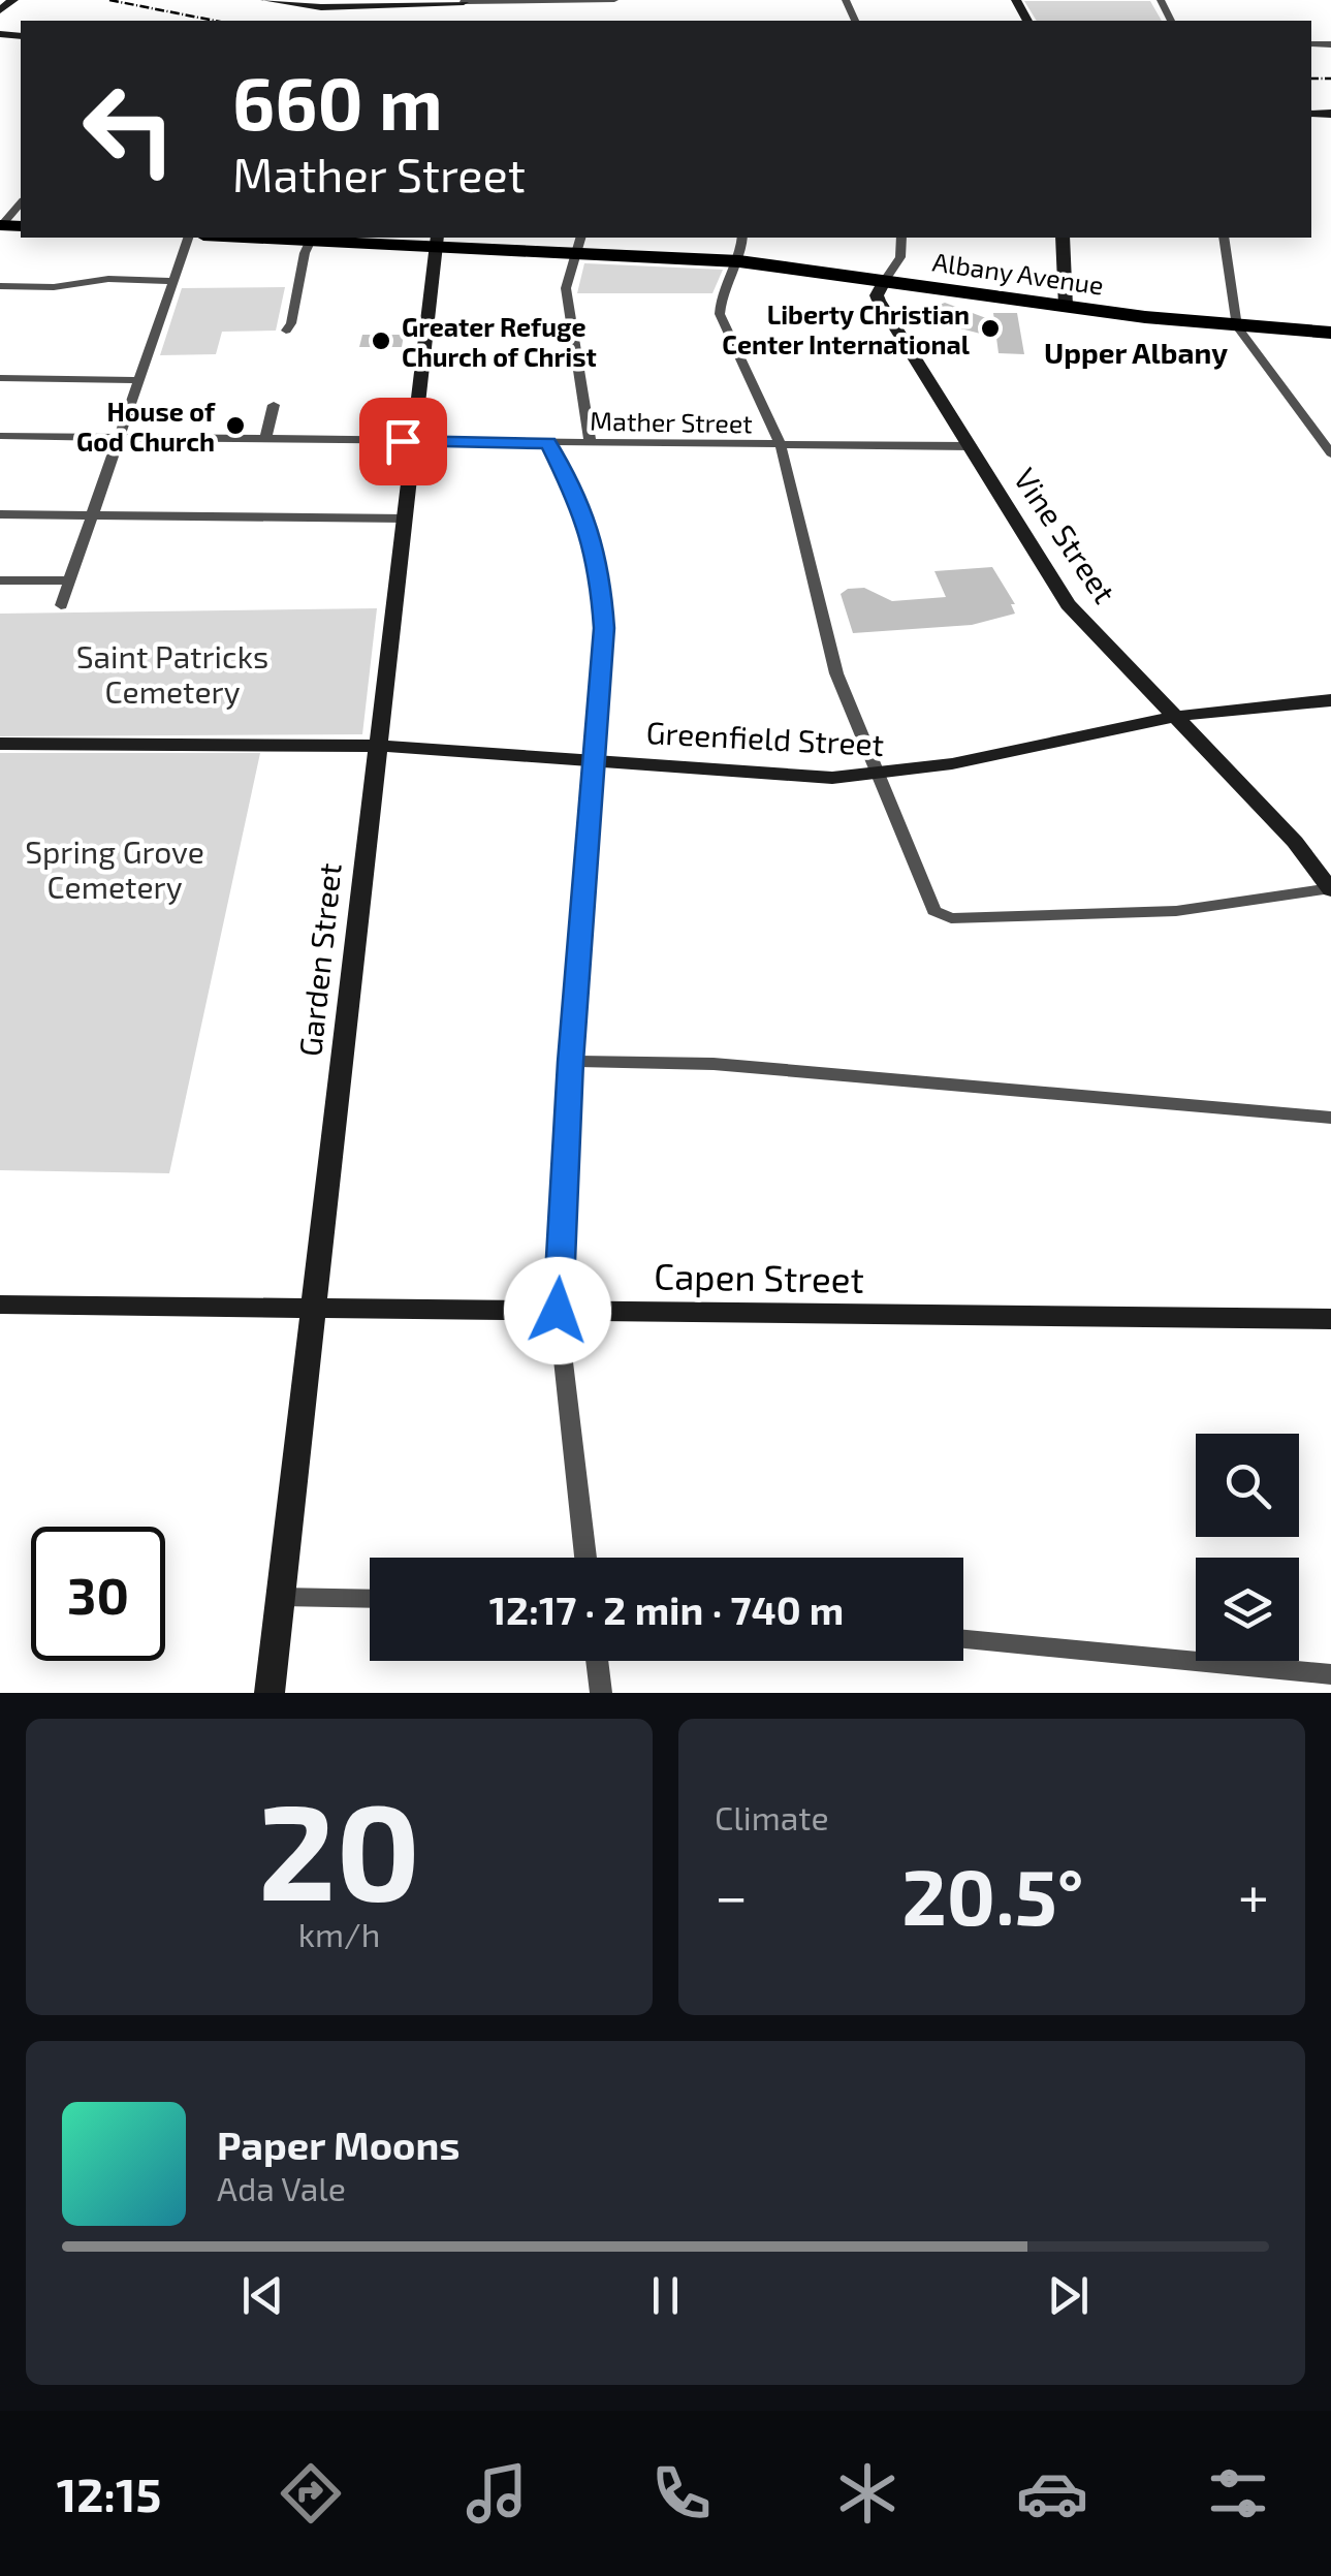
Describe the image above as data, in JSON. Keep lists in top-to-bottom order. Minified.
{"streets":{"highway":["Albany Avenue"],"street":["Mather Street","Vine Street","Greenfield Street","Garden Street","Capen Street"]},"crossings":[["Albany Avenue","Vine Street"],["Albany Avenue","Garden Street"],["Mather Street","Vine Street"],["Mather Street","Garden Street"],["Vine Street","Greenfield Street"],["Greenfield Street","Garden Street"],["Garden Street","Capen Street"]],"districts":["Upper Albany"],"parks":["Saint Patricks Cemetery","Spring Grove Cemetery"],"places":["Liberty Christian Center International","Greater Refuge Church of Christ","House of God Church"],"page":{"turn":["660 m","Mather Street"],"limit":"30","trip":"12:17 · 2 min · 740 m","tile":[["20","km/h"],"Climate"],"heat":["−","20.5°","+"],"song":["Paper Moons","Ada Vale"],"tabs":"12:15"}}
